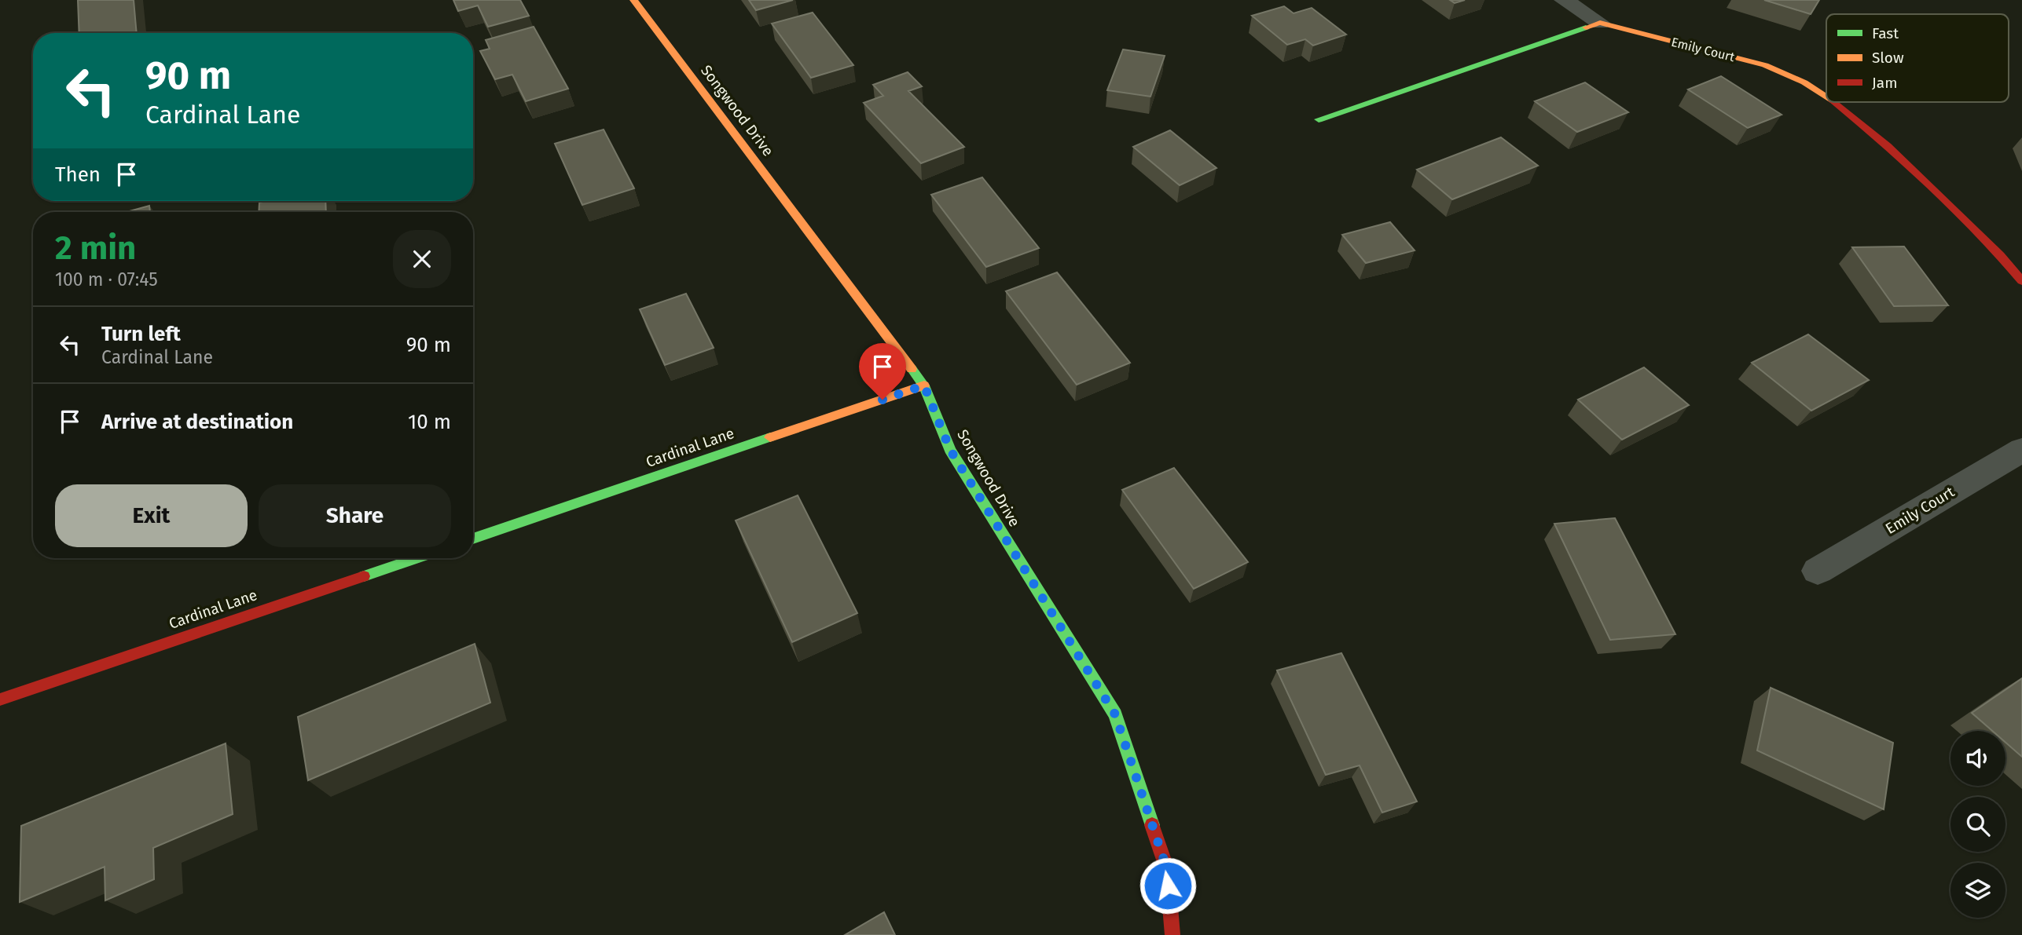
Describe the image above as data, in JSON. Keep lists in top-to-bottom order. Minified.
{"streets":{"street":["Emily Court","Songwood Drive","Cardinal Lane"]},"crossings":[["Songwood Drive","Cardinal Lane"]],"legend":["Fast","Slow","Jam"],"page":{"turn":["90 m","Cardinal Lane"],"then":"Then","heading":["2 min","100 m · 07:45"],"list":[{"name":"Turn left","note":"Cardinal Lane","value":"90 m"},{"name":"Arrive at destination","value":"10 m"}],"buttons":["Exit","Share"]}}
